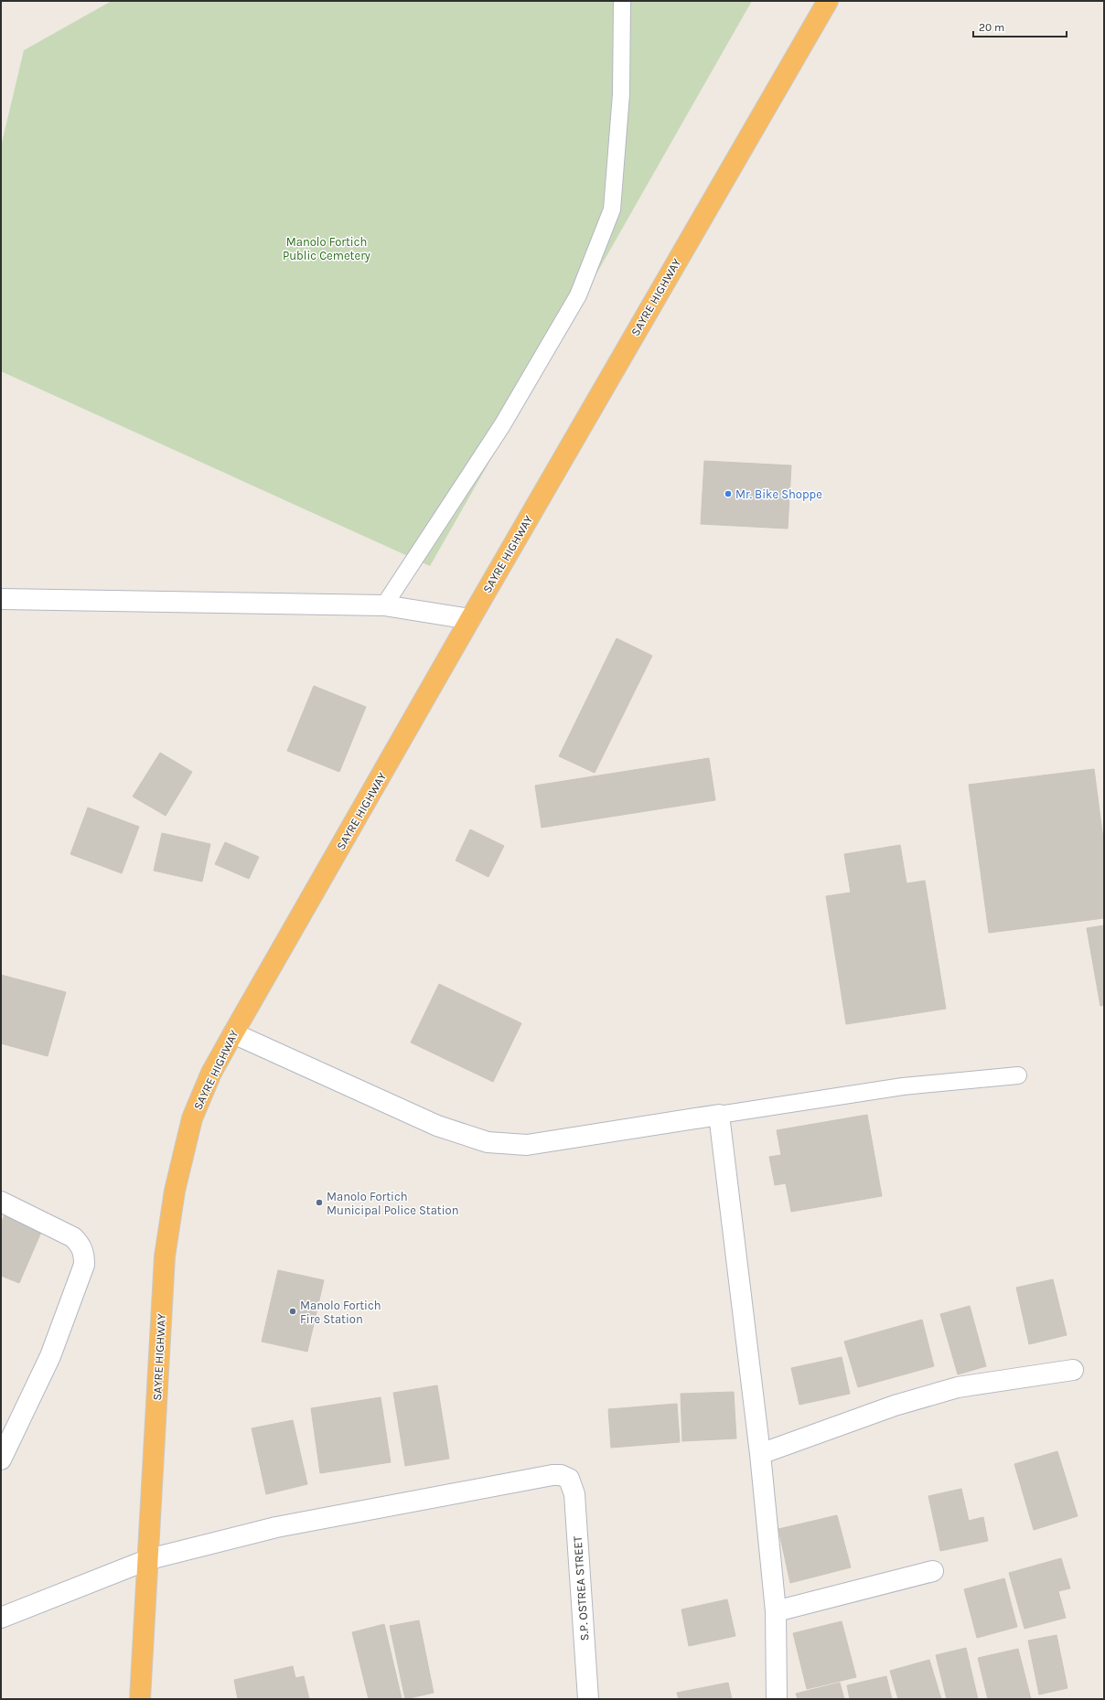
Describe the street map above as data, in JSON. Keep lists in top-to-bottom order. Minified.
{"streets":{"highway":["SAYRE HIGHWAY"],"street":["S.P. OSTREA STREET"]},"crossings":[["SAYRE HIGHWAY","S.P. OSTREA STREET"]],"parks":["Manolo Fortich Public Cemetery"],"places":["Mr. Bike Shoppe","Manolo Fortich Municipal Police Station","Manolo Fortich Fire Station"],"scale_bar":"20 m"}
